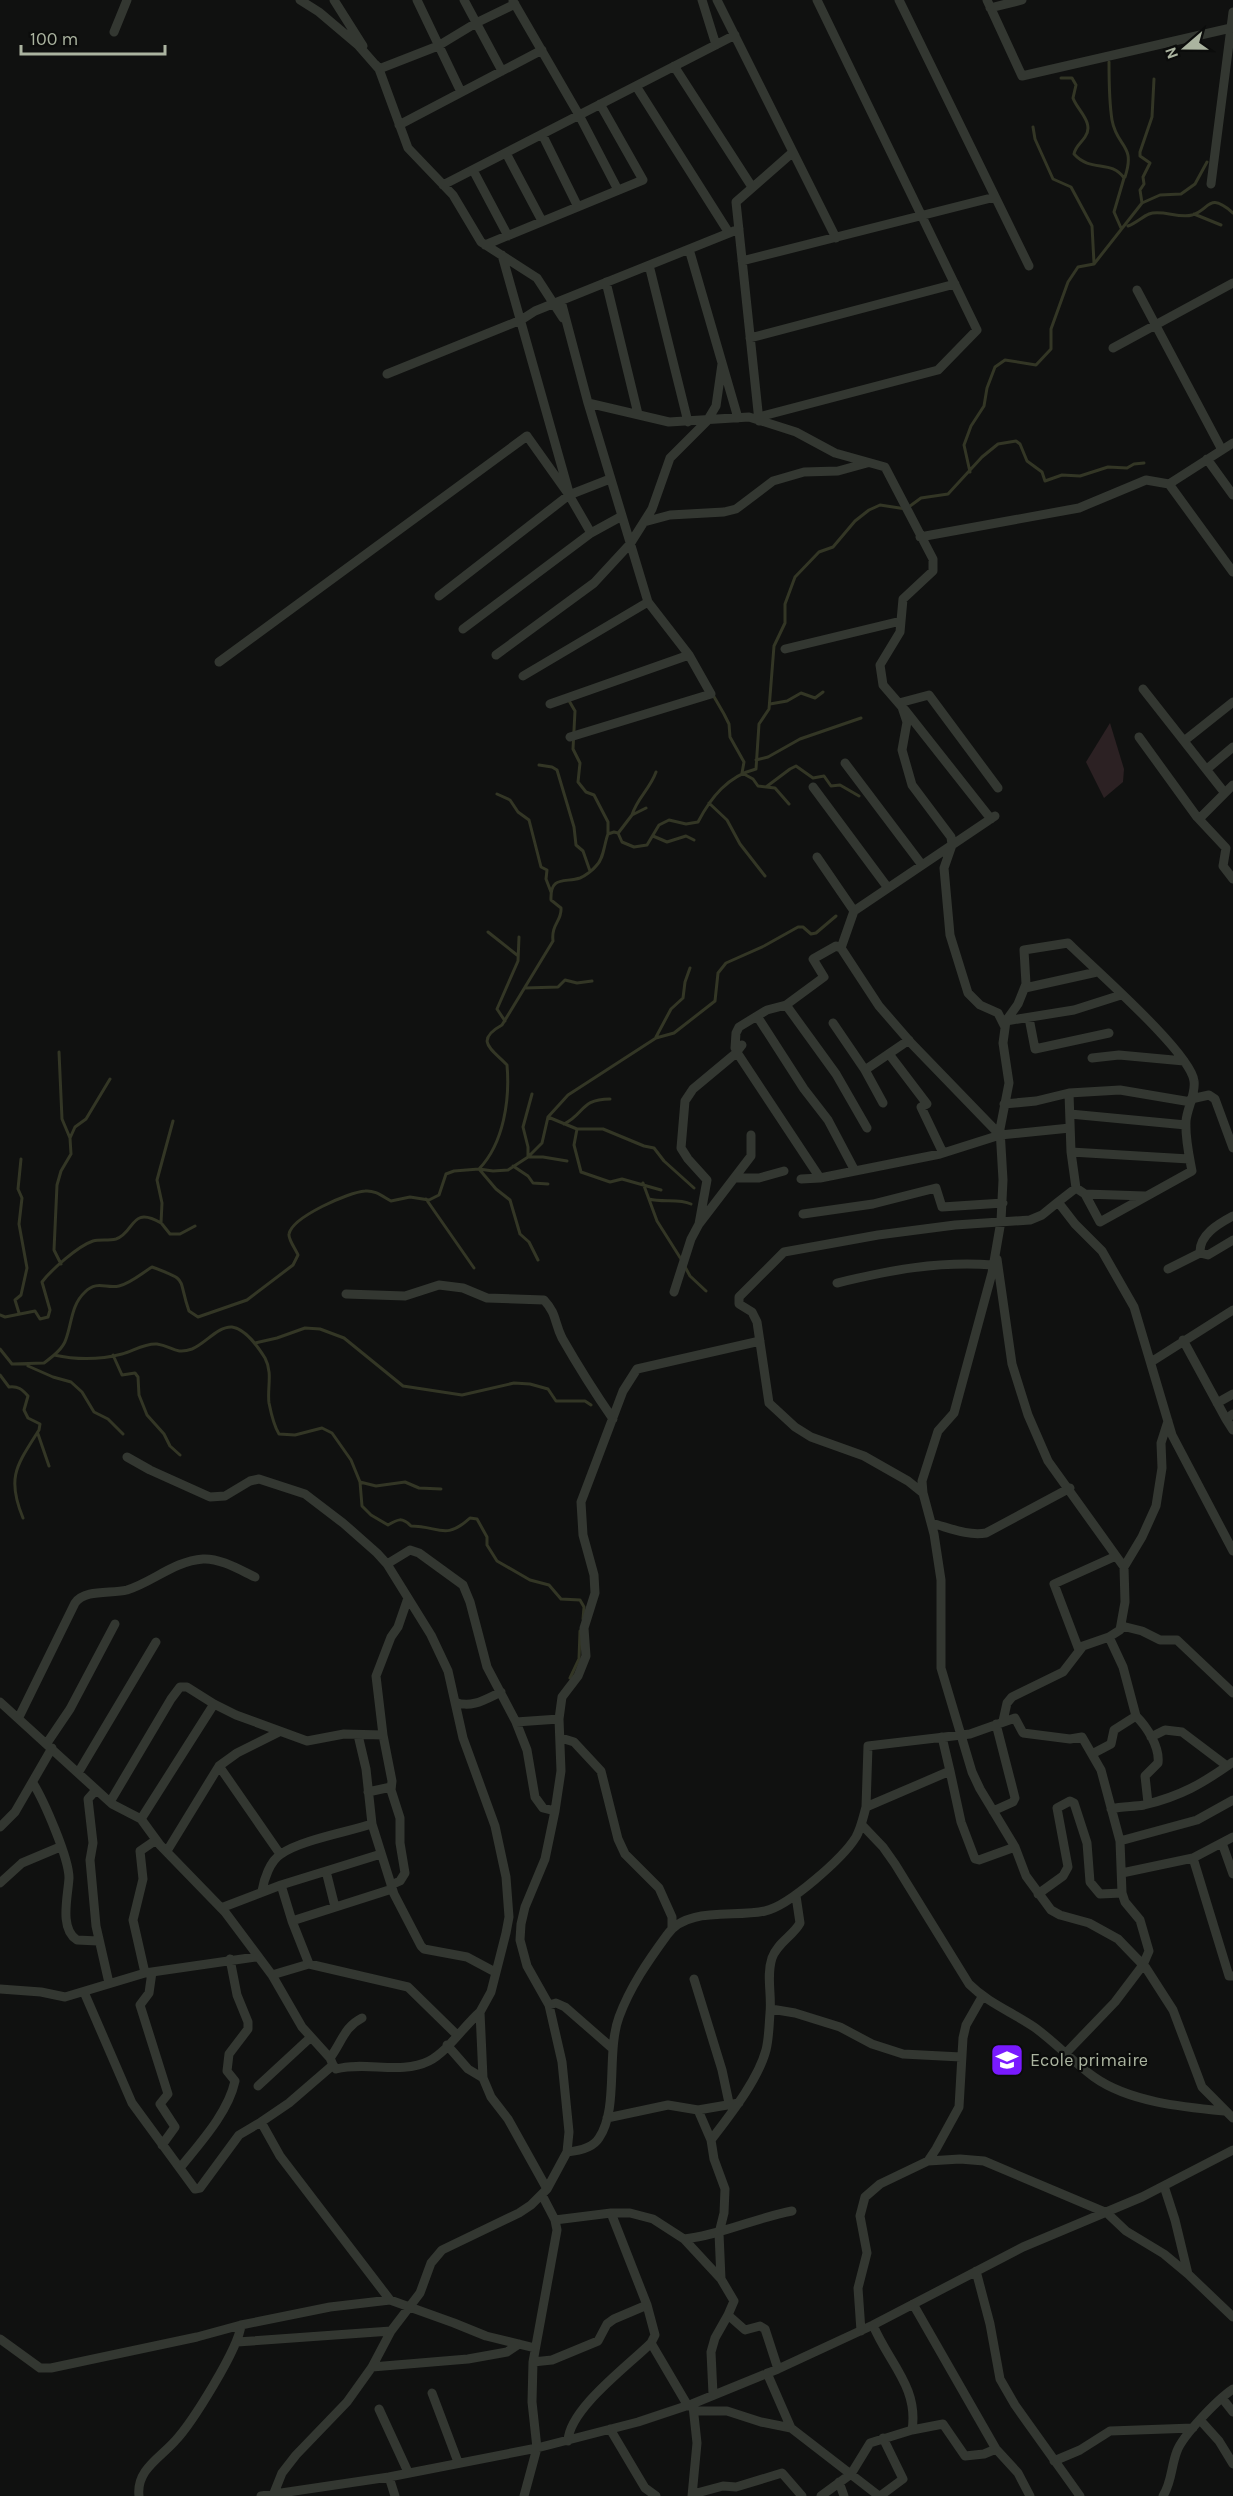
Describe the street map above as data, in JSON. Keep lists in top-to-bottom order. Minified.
{"places":{"school or university":["Ecole primaire"]},"scale_bar":"100 m","north":"left"}
